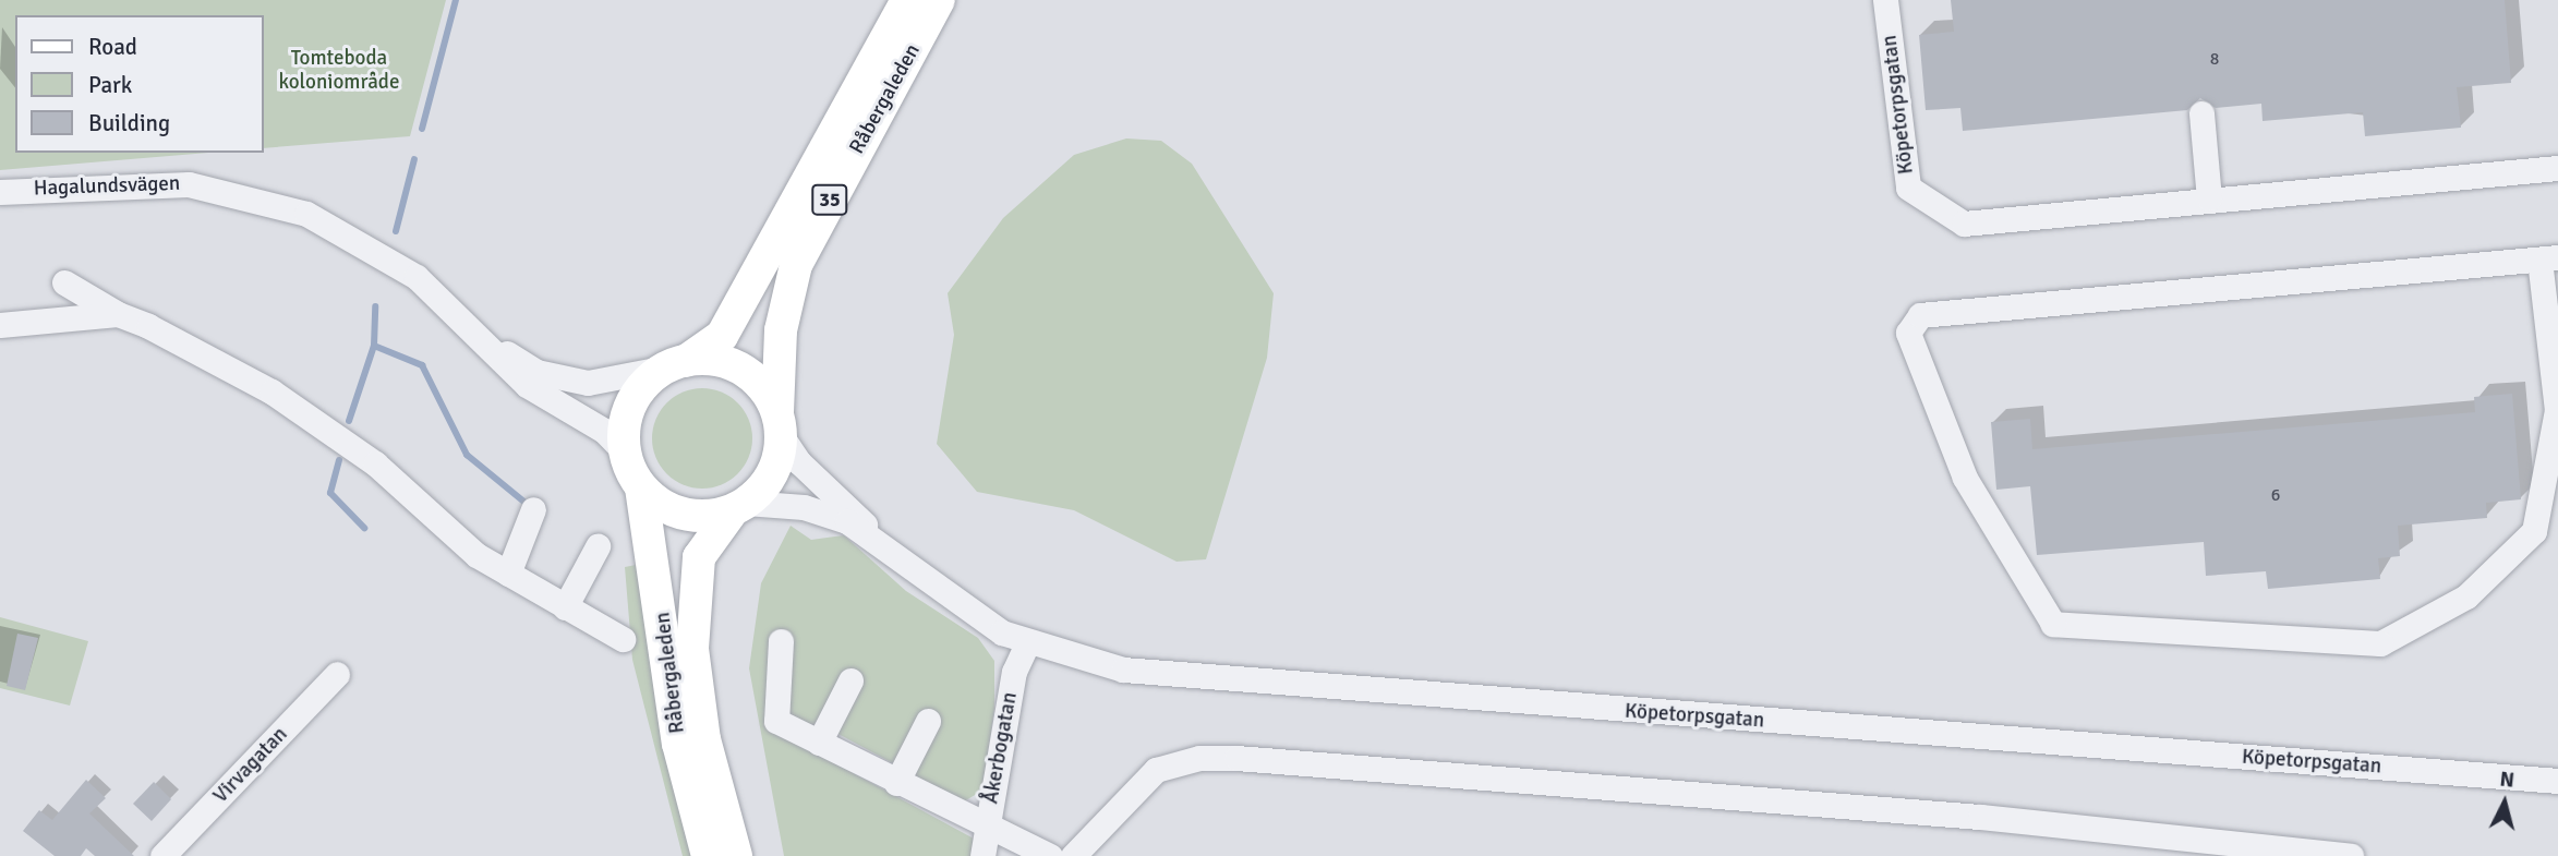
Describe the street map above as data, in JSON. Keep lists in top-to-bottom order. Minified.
{"streets":{"main road":["Råbergaleden","35"],"street":["Köpetorpsgatan","Hagalundsvägen","Åkerbogatan","Virvagatan"]},"crossings":[["Råbergaleden","Köpetorpsgatan"],["Råbergaleden","Hagalundsvägen"],["Råbergaleden","35"],["Köpetorpsgatan","Hagalundsvägen"],["Köpetorpsgatan","35"],["Köpetorpsgatan","Åkerbogatan"],["Hagalundsvägen","35"]],"parks":["Tomteboda koloniområde"],"house_numbers":["8","6"],"legend":["Road","Park","Building"],"north":"top"}
